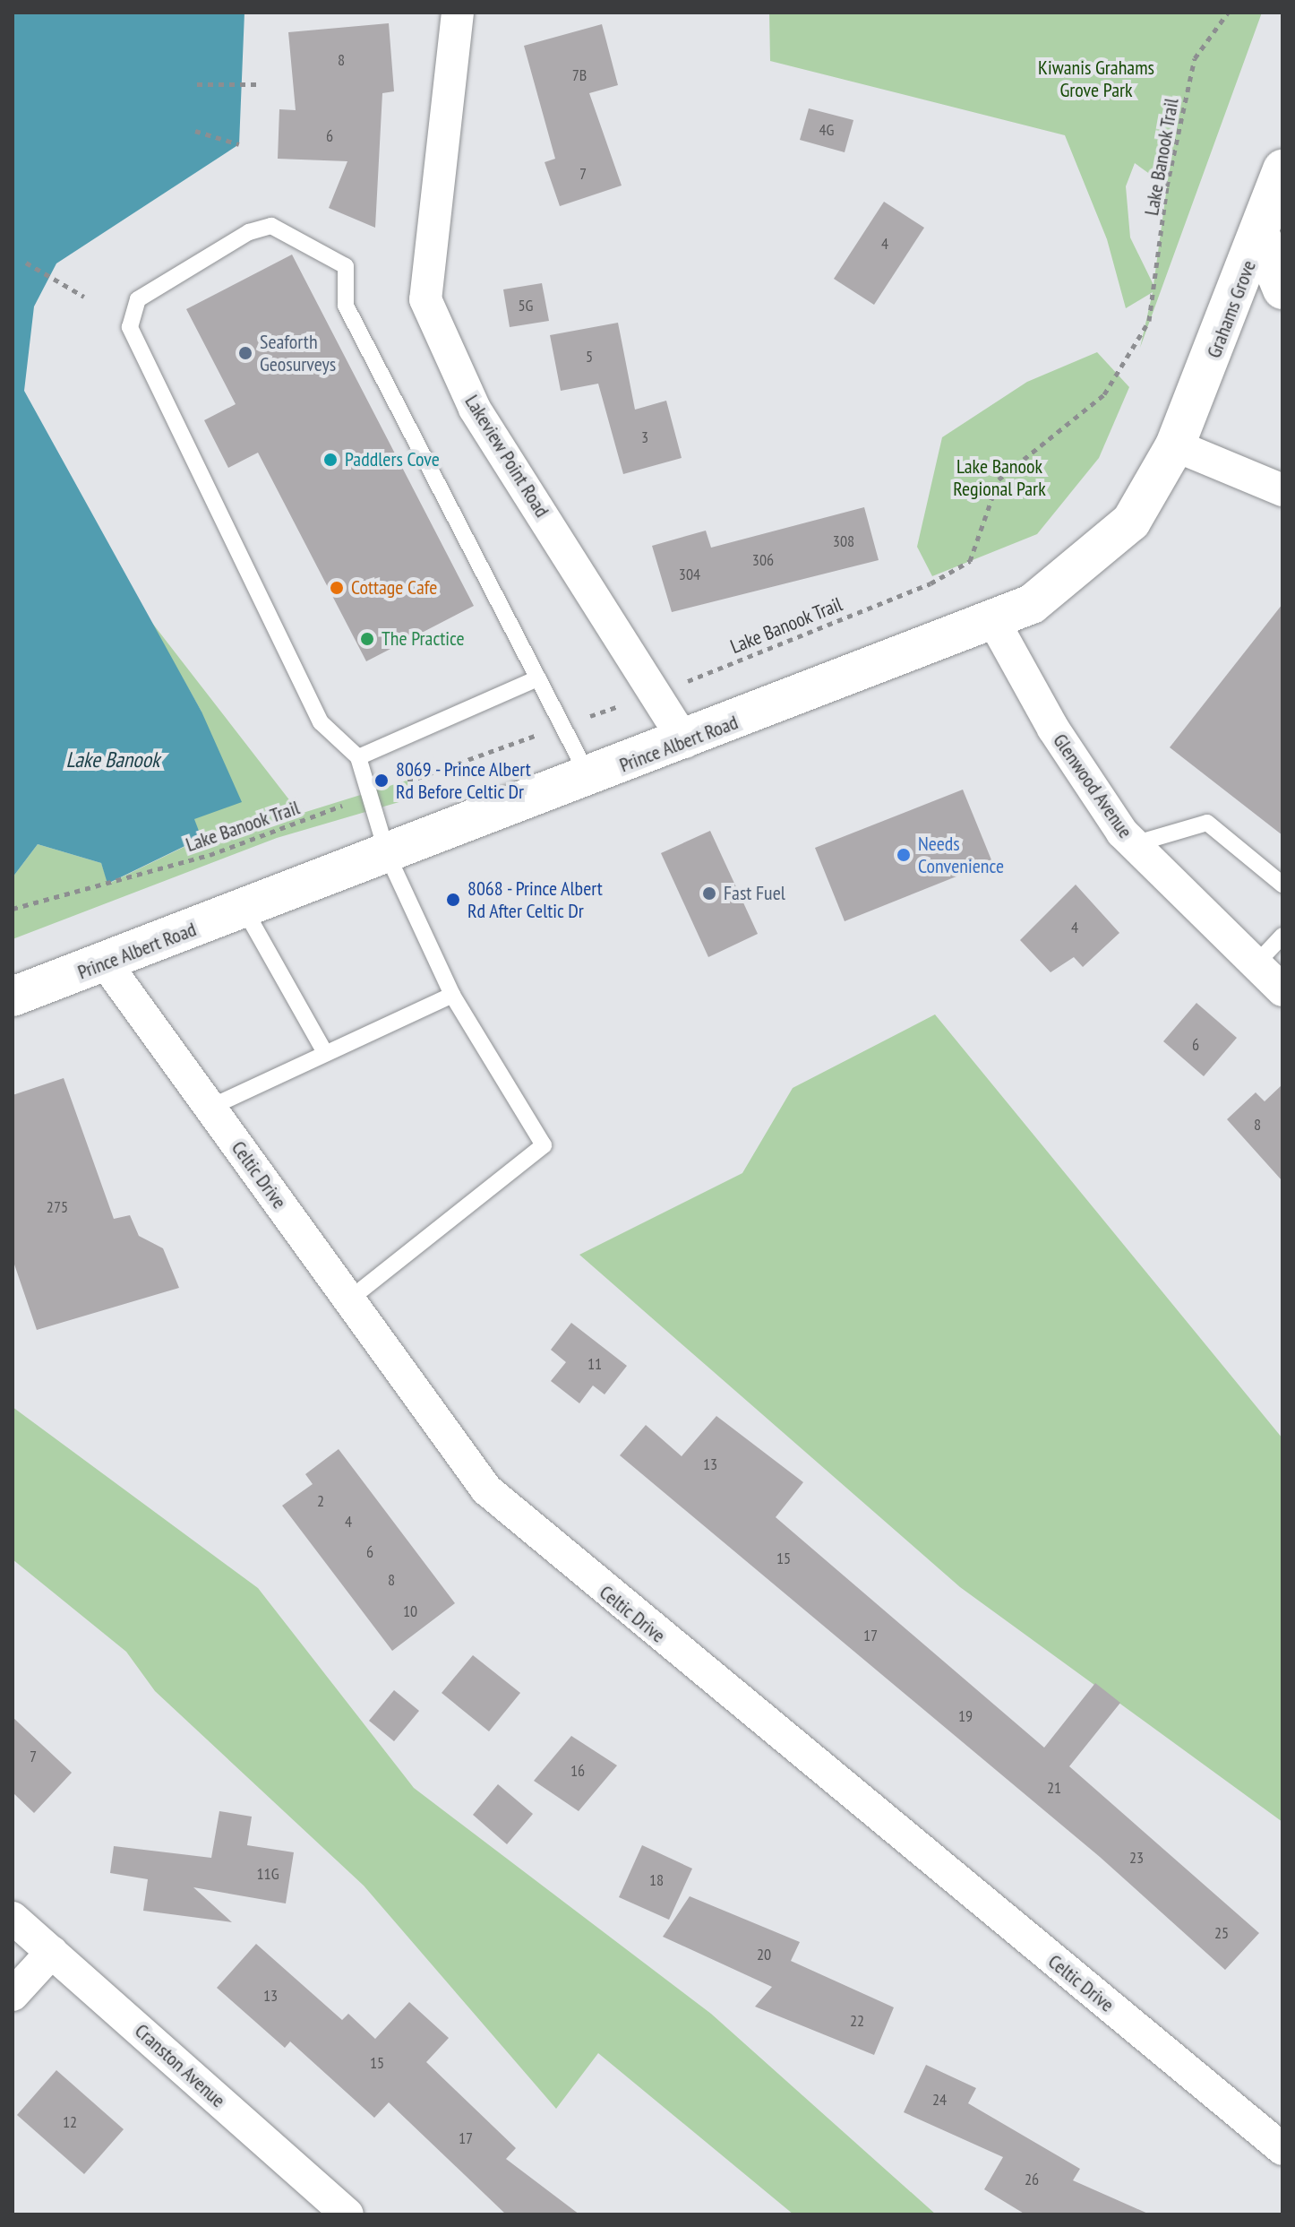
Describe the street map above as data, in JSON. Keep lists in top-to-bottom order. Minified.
{"streets":{"main road":["Grahams Grove","Prince Albert Road"],"street":["Lakeview Point Road","Glenwood Avenue","Celtic Drive","Cranston Avenue"],"path":["Lake Banook Trail"]},"crossings":[["Lake Banook Trail","Lakeview Point Road"],["Grahams Grove","Prince Albert Road"],["Lakeview Point Road","Prince Albert Road"],["Prince Albert Road","Glenwood Avenue"],["Prince Albert Road","Celtic Drive"]],"water":["Lake Banook"],"parks":["Kiwanis Grahams Grove Park","Lake Banook Regional Park"],"places":["Seaforth Geosurveys","Paddlers Cove","Cottage Cafe","The Practice","8069 - Prince Albert Rd Before Celtic Dr","Needs Convenience","Fast Fuel","8068 - Prince Albert Rd After Celtic Dr"],"house_numbers":["8","7B","4G","6","7","4","5G","5","3","308","306","304","4","6","8","275","11","13","2","4","6","15","8","10","17","19","7","16","21","23","11G","18","25","20","13","22","15","24","12","17","26"]}
